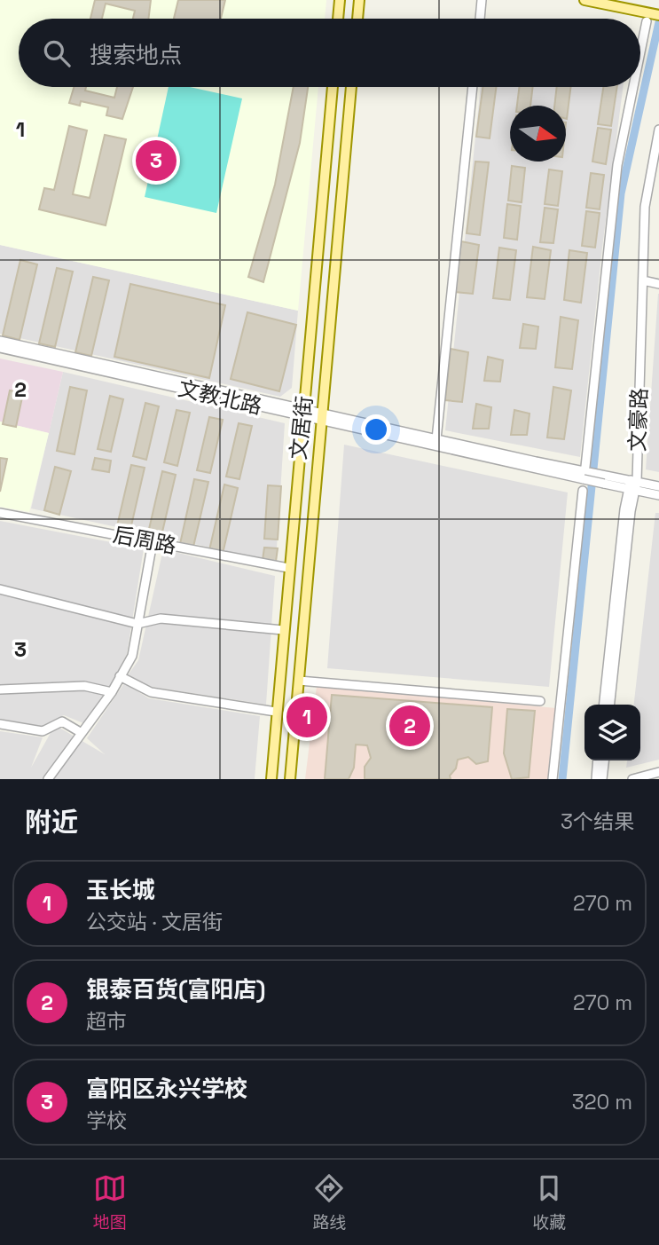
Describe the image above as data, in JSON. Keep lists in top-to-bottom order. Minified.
{"streets":{"main road":["文居街"],"street":["文教北路","文豪路","后周路"]},"crossings":[["文教北路","文豪路"],["文教北路","文居街"],["文居街","后周路"]],"north":"right","page":{"search":"搜索地点","pins":["3","1","2"],"heading":["附近","3个结果"],"list":[{"mark":"1","name":"玉长城","note":"公交站 · 文居街","value":"270 m"},{"mark":"2","name":"银泰百货(富阳店)","note":"超市","value":"270 m"},{"mark":"3","name":"富阳区永兴学校","note":"学校","value":"320 m"}],"nav":["地图","路线","收藏"]},"grid":{"rows":["1","2","3"]}}
